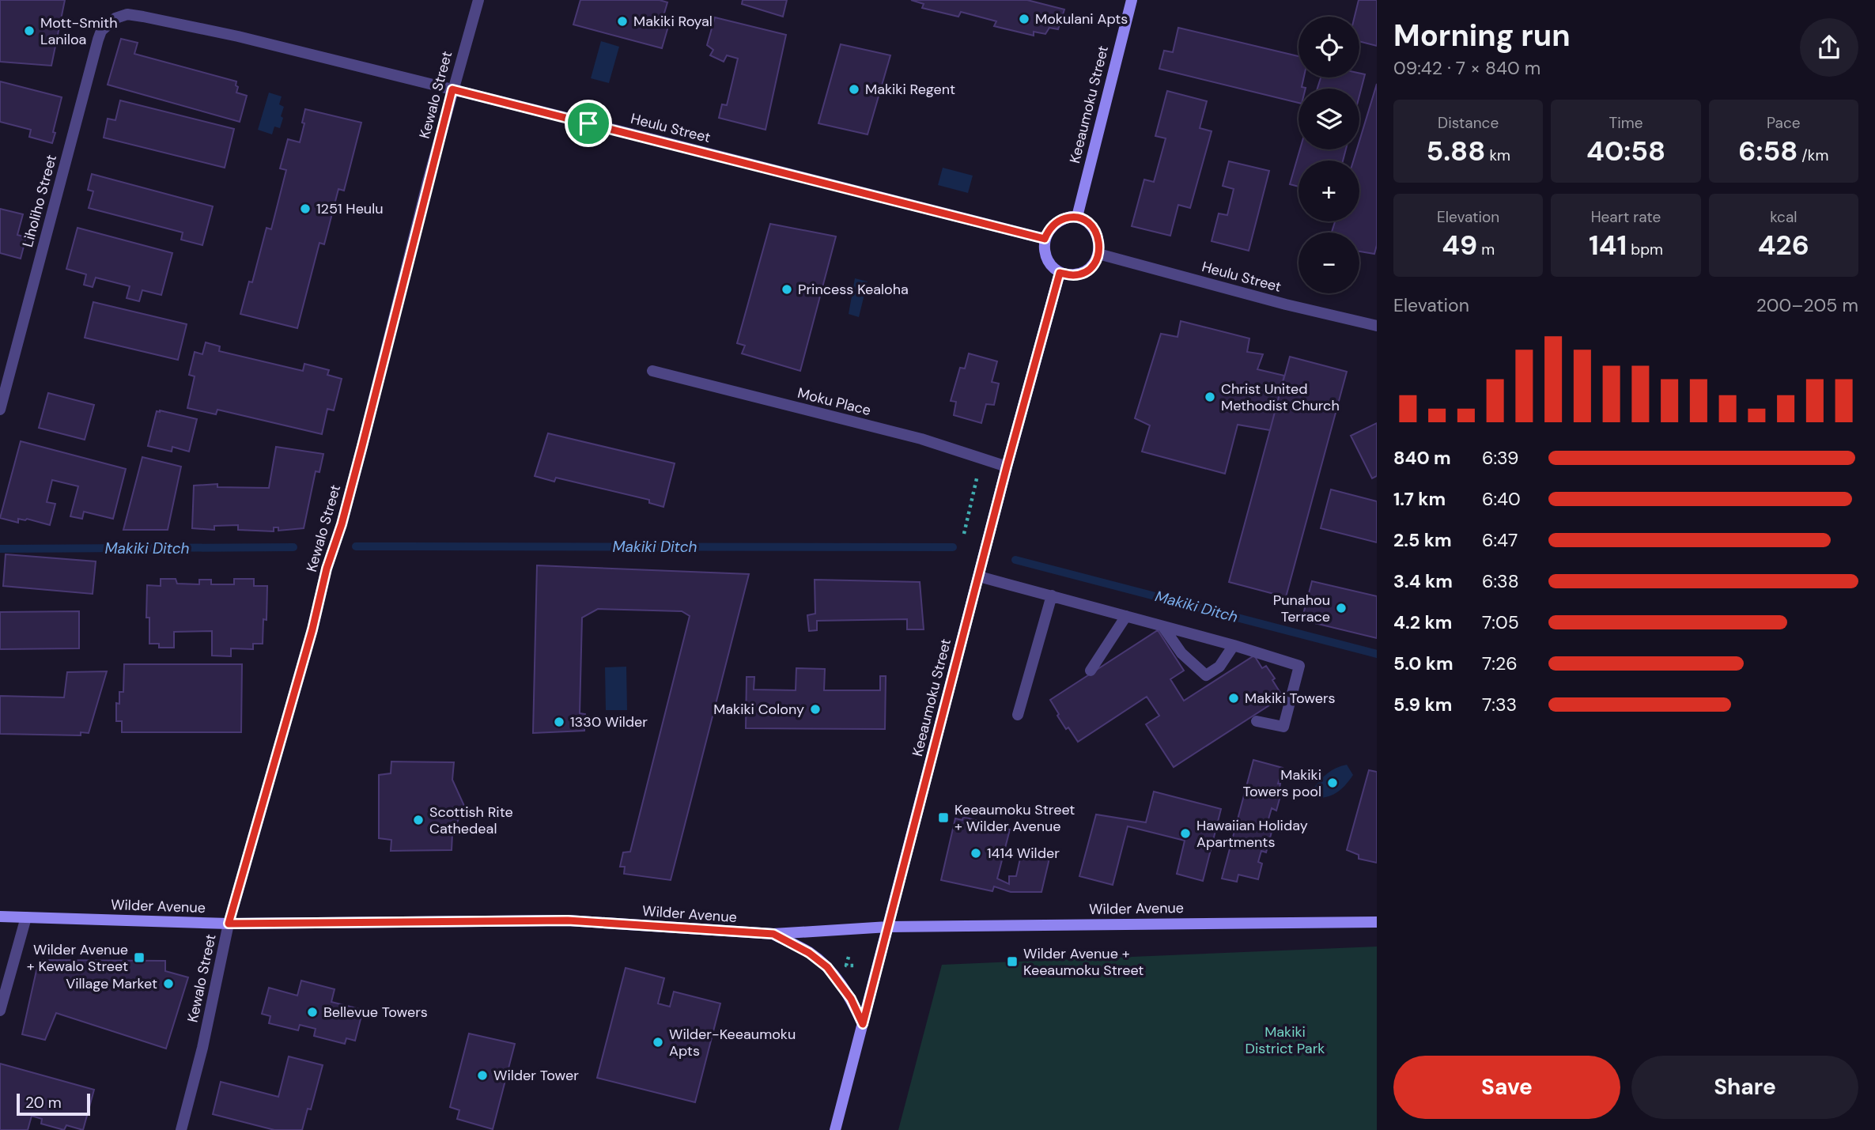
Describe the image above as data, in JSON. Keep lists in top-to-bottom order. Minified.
{"streets":{"main road":["Keeaumoku Street","Wilder Avenue"],"street":["Kewalo Street","Heulu Street","Liholiho Street","Moku Place"]},"crossings":[["Kewalo Street","Heulu Street"],["Kewalo Street","Wilder Avenue"],["Keeaumoku Street","Heulu Street"],["Keeaumoku Street","Moku Place"],["Keeaumoku Street","Wilder Avenue"],["Heulu Street","Liholiho Street"]],"water":["Makiki Ditch"],"parks":["Makiki District Park"],"places":{"other":["Mokulani Apts","Makiki Royal","Mott-Smith Laniloa","Makiki Regent","1251 Heulu","Princess Kealoha","Christ United Methodist Church","Punahou Terrace","Makiki Towers","Makiki Colony","1330 Wilder","Makiki Towers pool","Scottish Rite Cathedeal","Hawaiian Holiday Apartments","1414 Wilder","Village Market","Bellevue Towers","Wilder-Keeaumoku Apts","Wilder Tower"],"transit":["Keeaumoku Street + Wilder Avenue","Wilder Avenue + Kewalo Street","Wilder Avenue + Keeaumoku Street"]},"scale_bar":"20 m","page":{"heading":["Morning run","09:42 · 7 × 840 m"],"map_buttons":["+","−"],"stats":[["Distance","5.88 km"],["Time","40:58"],["Pace","6:58 /km"],["Elevation","49 m"],["Heart rate","141 bpm"],["kcal","426"]],"chart":["Elevation","200–205 m"],"list":[{"name":"840 m","note":"6:39"},{"name":"1.7 km","note":"6:40"},{"name":"2.5 km","note":"6:47"},{"name":"3.4 km","note":"6:38"},{"name":"4.2 km","note":"7:05"},{"name":"5.0 km","note":"7:26"},{"name":"5.9 km","note":"7:33"}],"buttons":["Save","Share"],"scale":"20 m"}}
